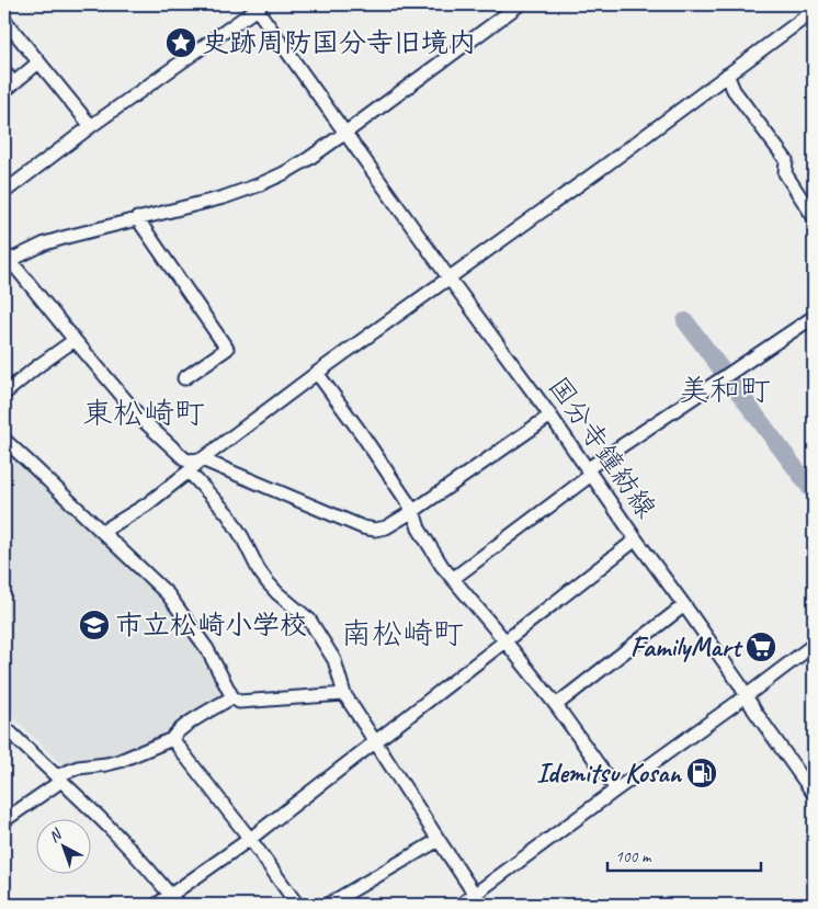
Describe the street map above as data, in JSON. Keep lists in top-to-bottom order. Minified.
{"streets":{"street":["国分寺鐘紡線"]},"districts":["美和町","東松崎町","南松崎町"],"places":{"place":["史跡周防国分寺旧境内"],"school or university":["市立松崎小学校"],"supermarket":["FamilyMart"],"fuel station":["Idemitsu Kosan"]},"scale_bar":"100 m","north":"top left"}
